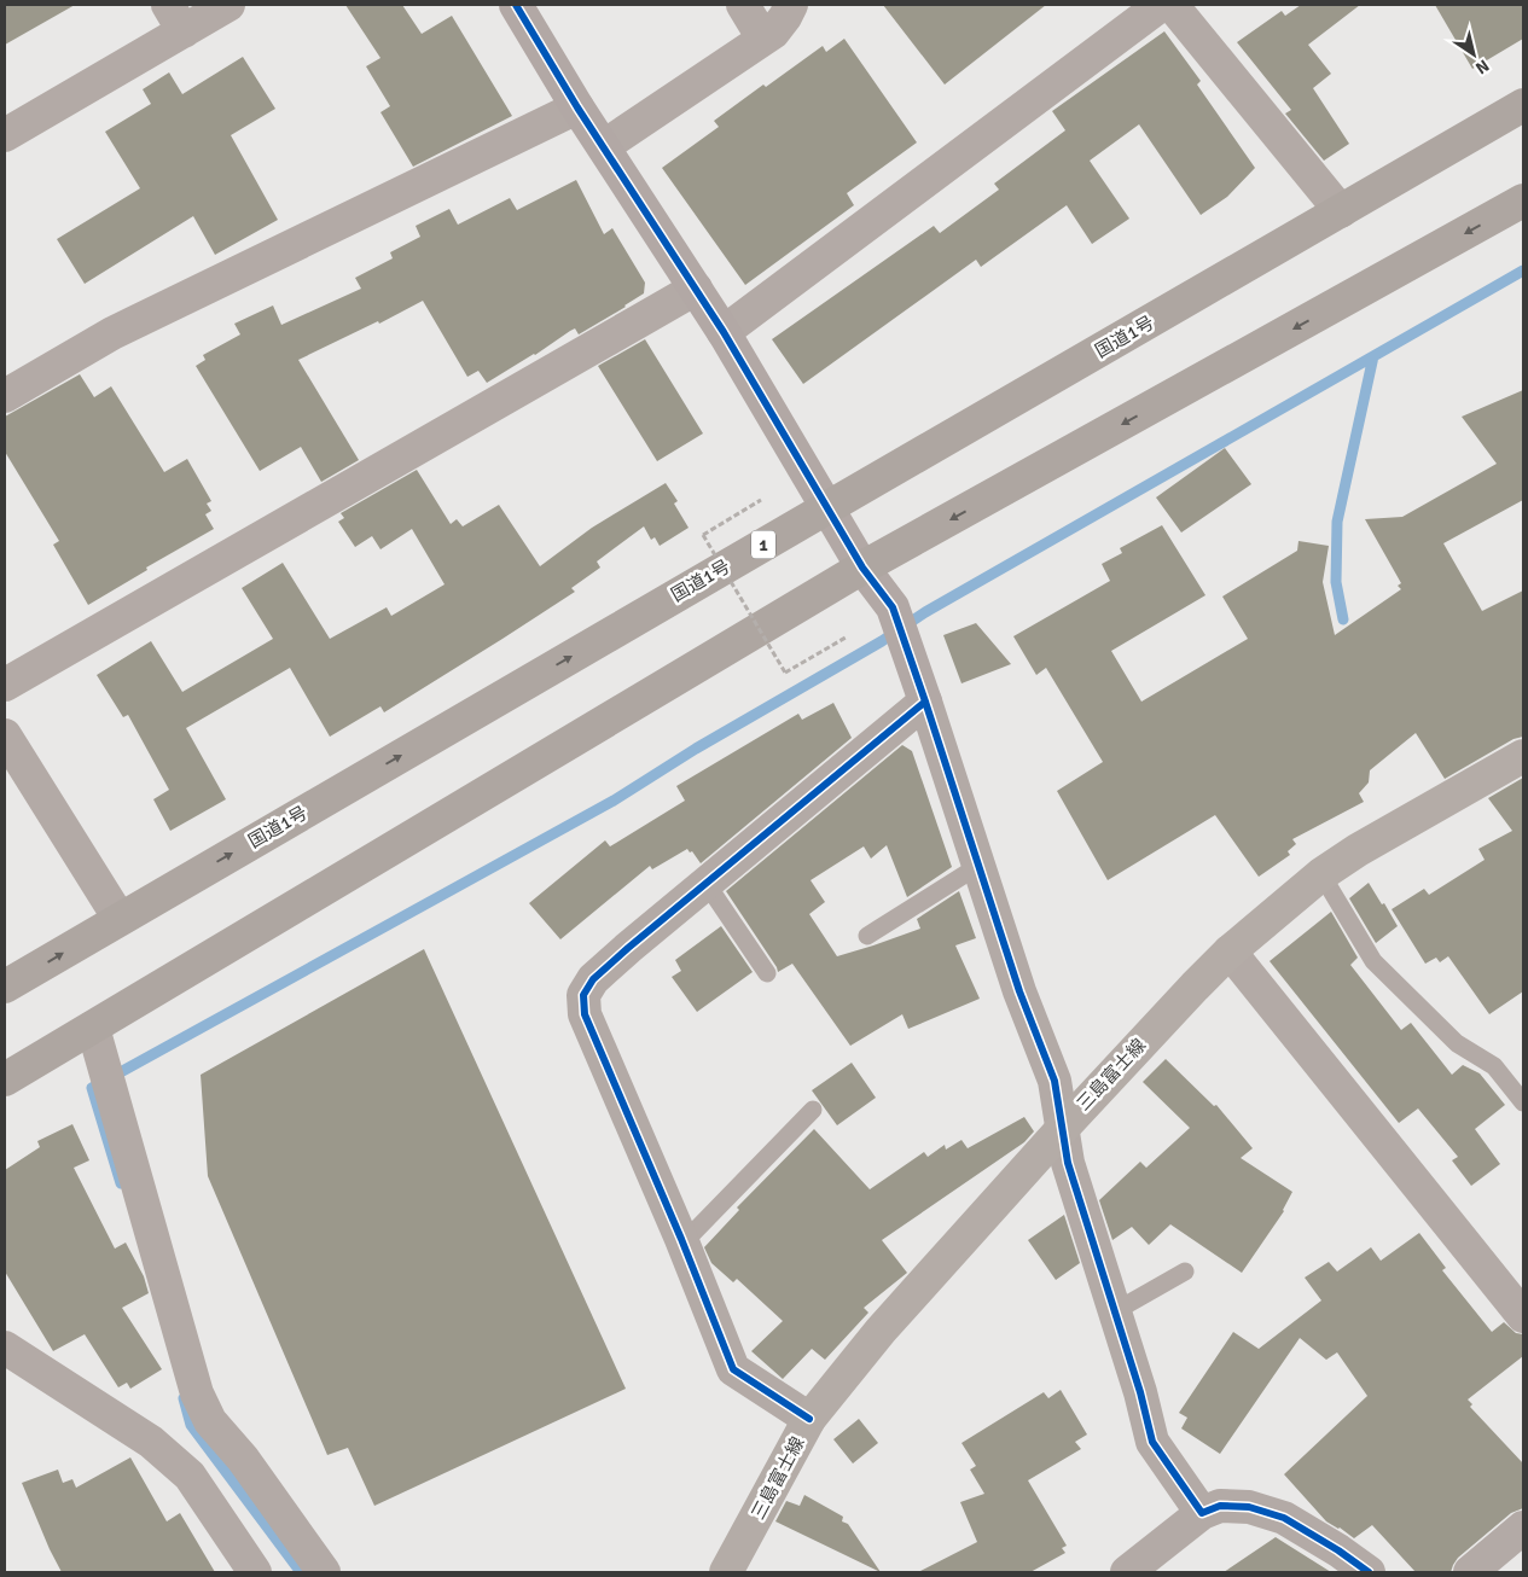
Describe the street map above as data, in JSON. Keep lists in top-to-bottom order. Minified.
{"streets":{"highway":["国道1号","1"],"main road":["三島富士線"]},"north":"bottom right"}
